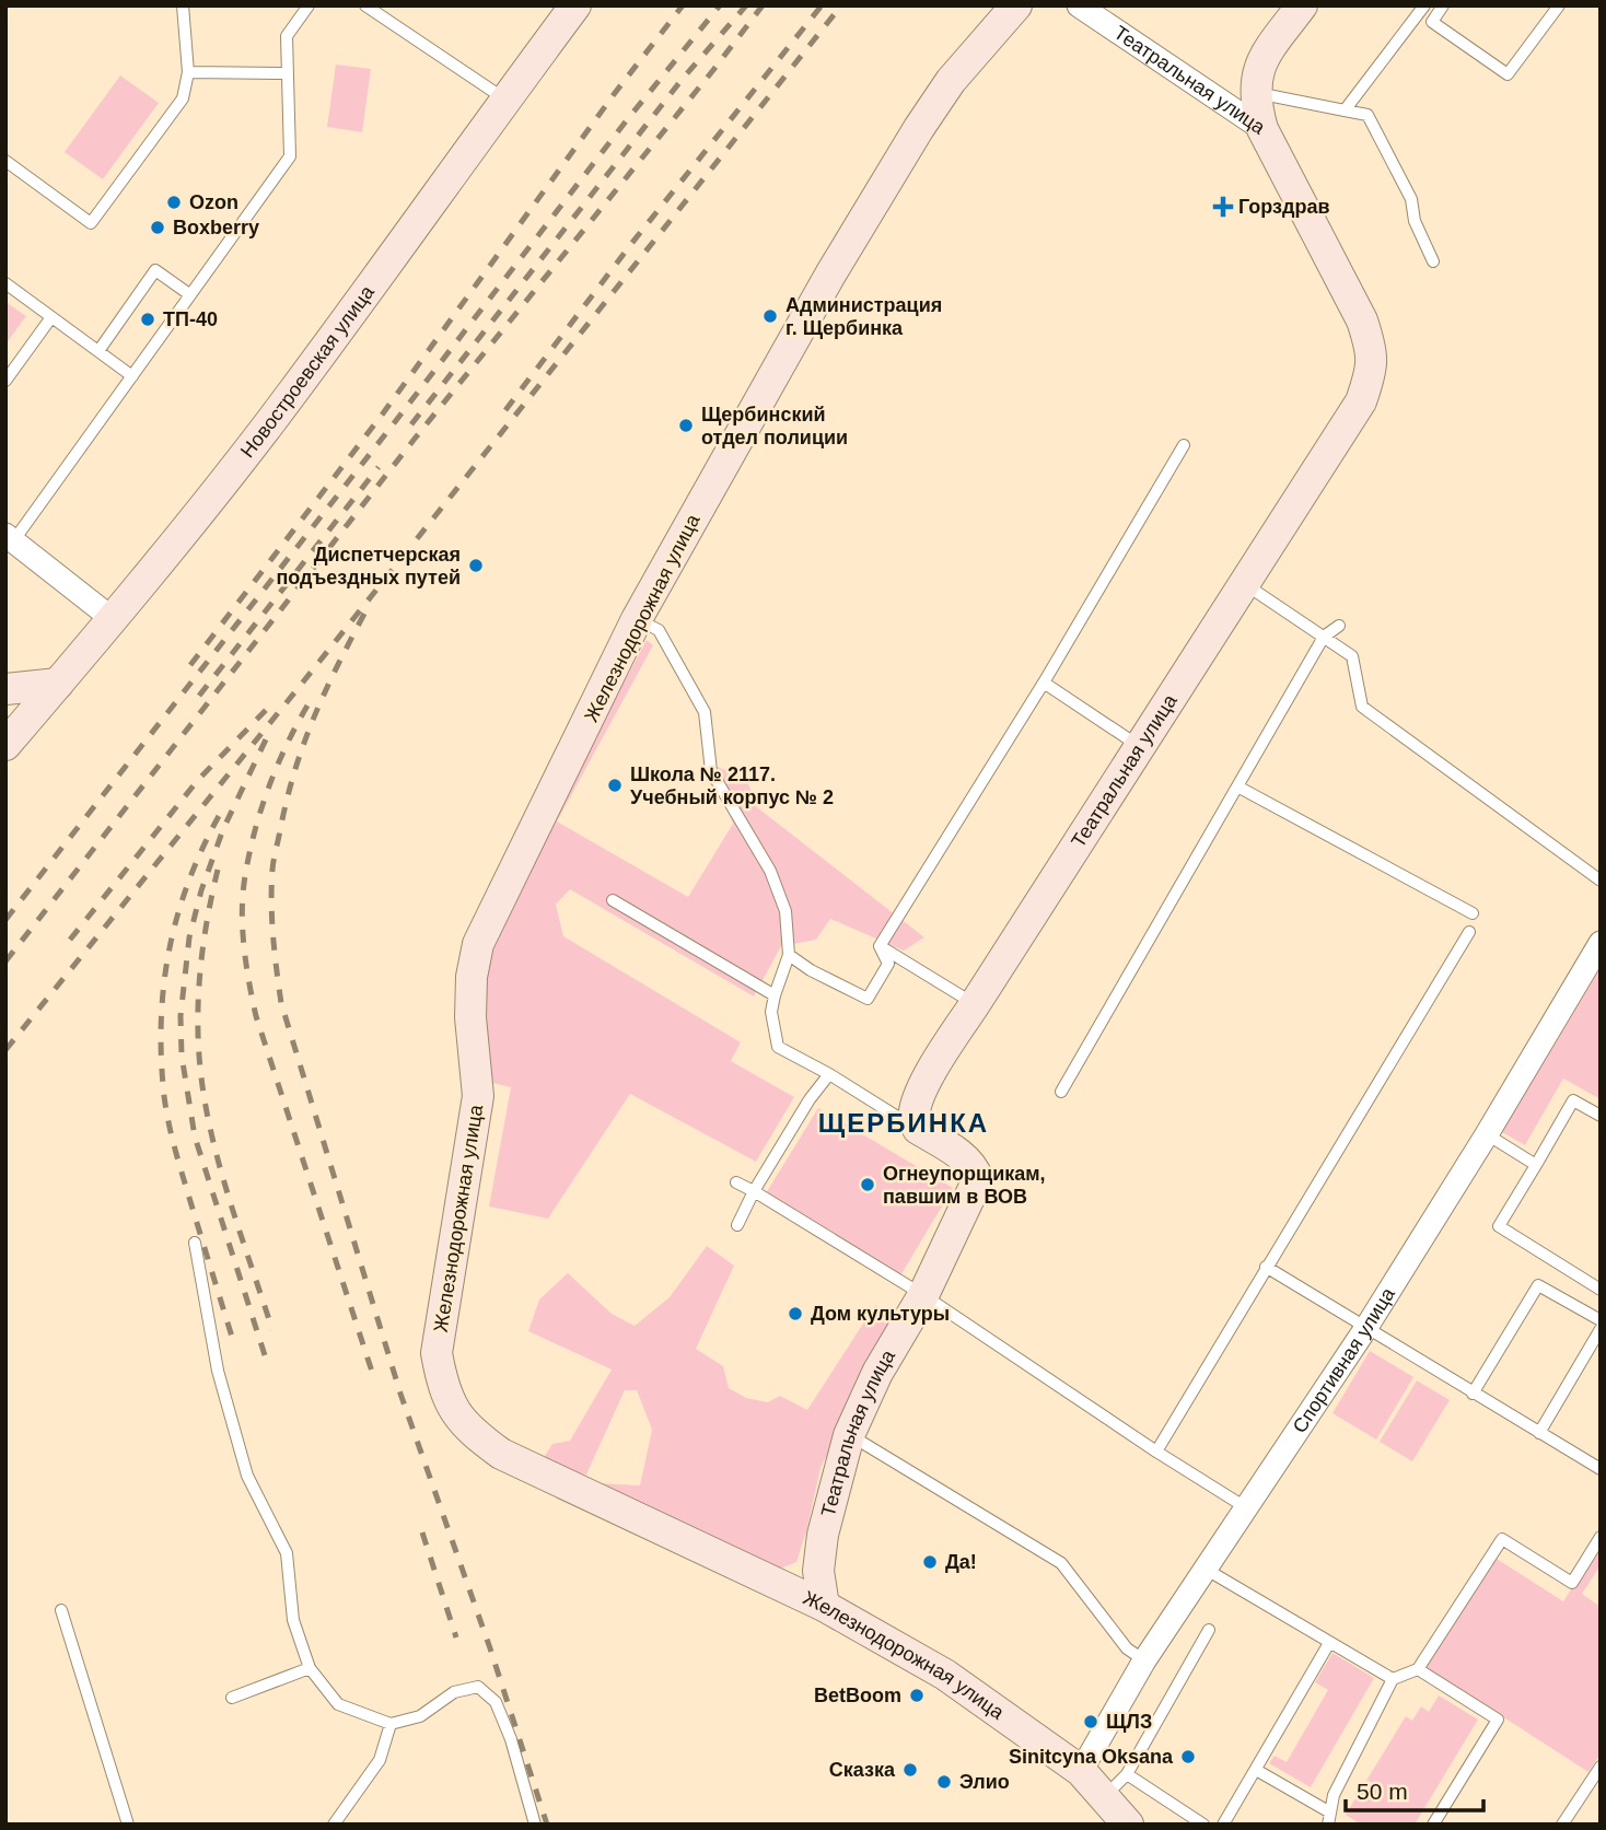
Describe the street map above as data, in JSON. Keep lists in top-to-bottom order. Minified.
{"streets":{"street":["Театральная улица","Новостроевская улица","Железнодорожная улица","Спортивная улица"]},"crossings":[["Театральная улица","Железнодорожная улица"],["Железнодорожная улица","Спортивная улица"]],"districts":["ЩЕРБИНКА"],"places":{"other":["Ozon","Boxberry","Администрация г. Щербинка","ТП-40","Щербинский отдел полиции","Диспетчерская подъездных путей","Школа № 2117. Учебный корпус № 2","Огнеупорщикам, павшим в ВОВ","Дом культуры","Да!","BetBoom","ЩЛЗ","Sinitcyna Oksana","Сказка","Элио"],"health":["Горздрав"]},"scale_bar":"50 m"}
